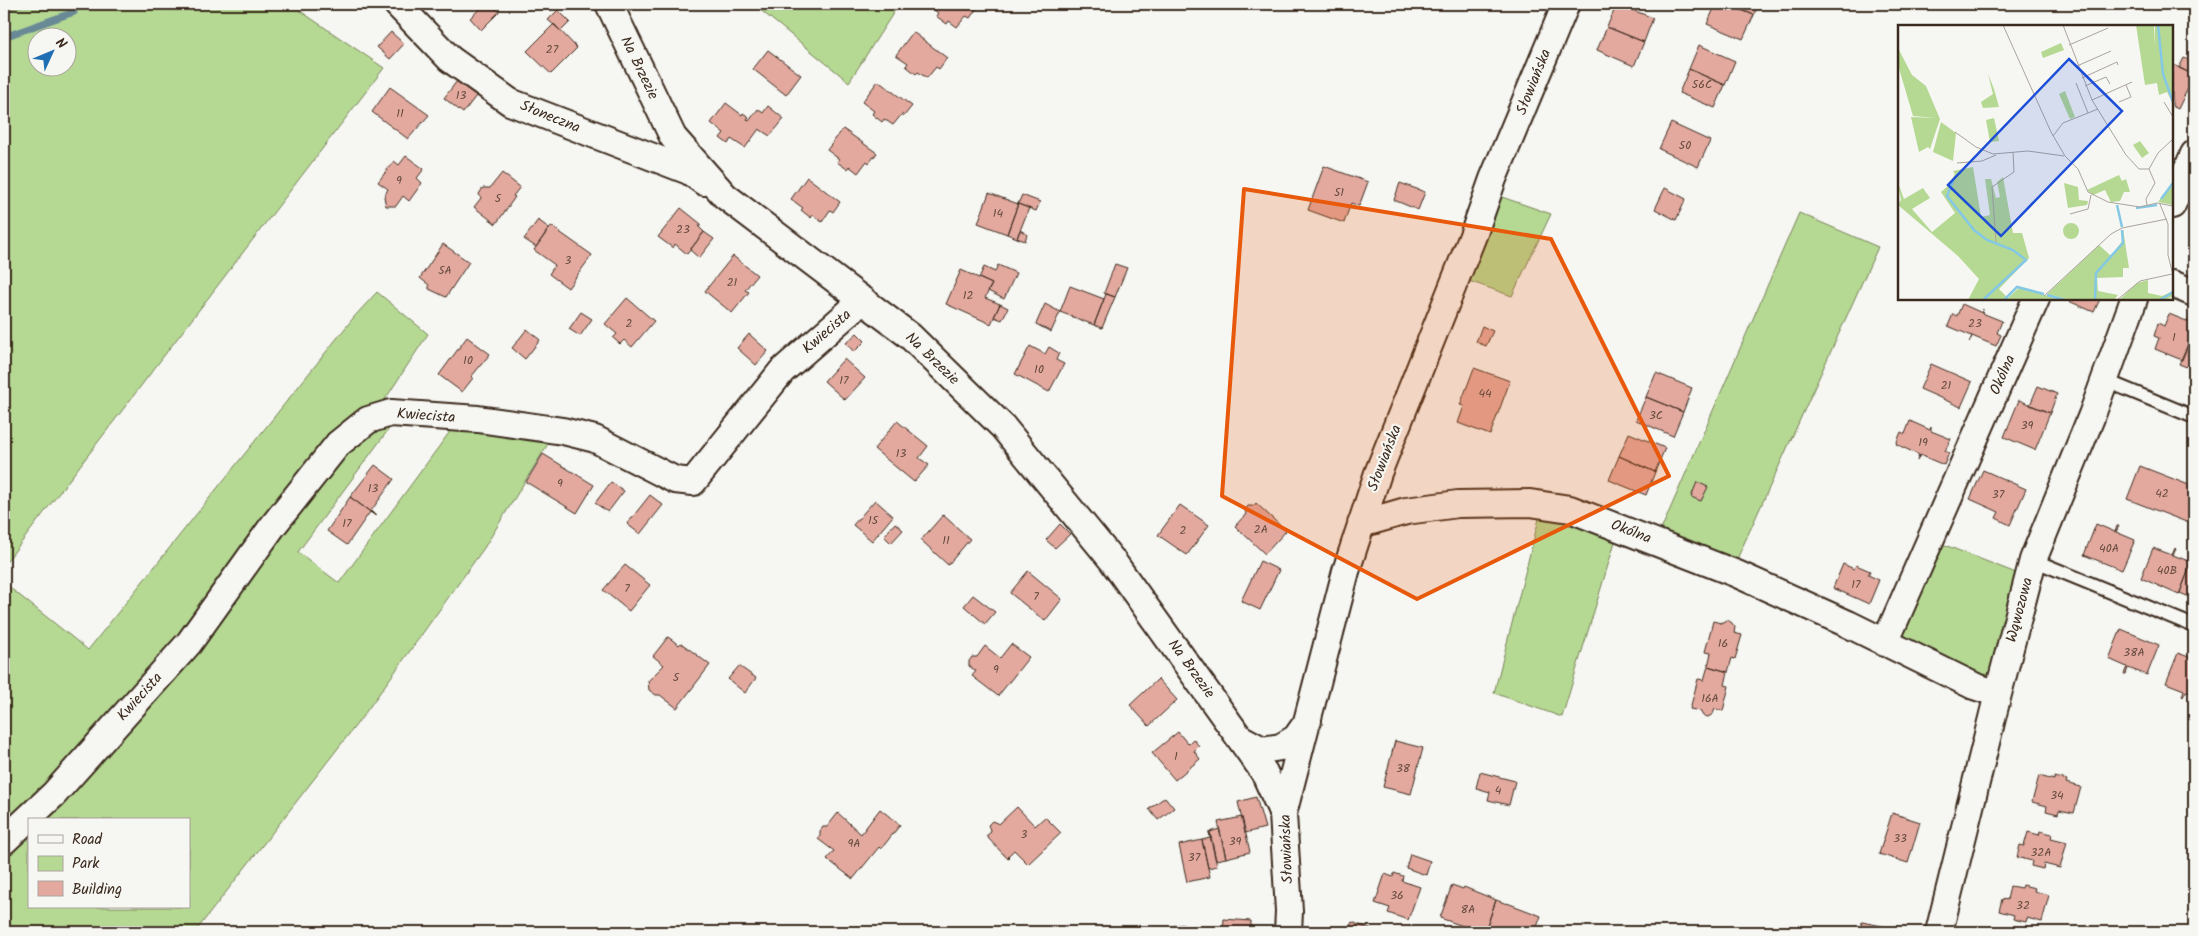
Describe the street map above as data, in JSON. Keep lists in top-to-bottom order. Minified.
{"streets":{"street":["Na Brzezie","Słowiańska","Słoneczna","Kwiecista","Okólna","Wąwozowa"]},"crossings":[["Na Brzezie","Słowiańska"],["Na Brzezie","Słoneczna"],["Na Brzezie","Kwiecista"],["Słowiańska","Okólna"],["Okólna","Wąwozowa"]],"house_numbers":["27","56C","13","11","50","9","51","5","14","23","3","5A","21","12","2","23","1","10","10","17","21","44","3C","39","19","13","9","13","42","37","15","17","2A","2","11","40A","40B","17","7","7","16","38A","9","5","16A","1","38","4","34","3","33","39","9A","32A","37","36","32","8A"],"legend":["Road","Park","Building"],"north":"top right"}
